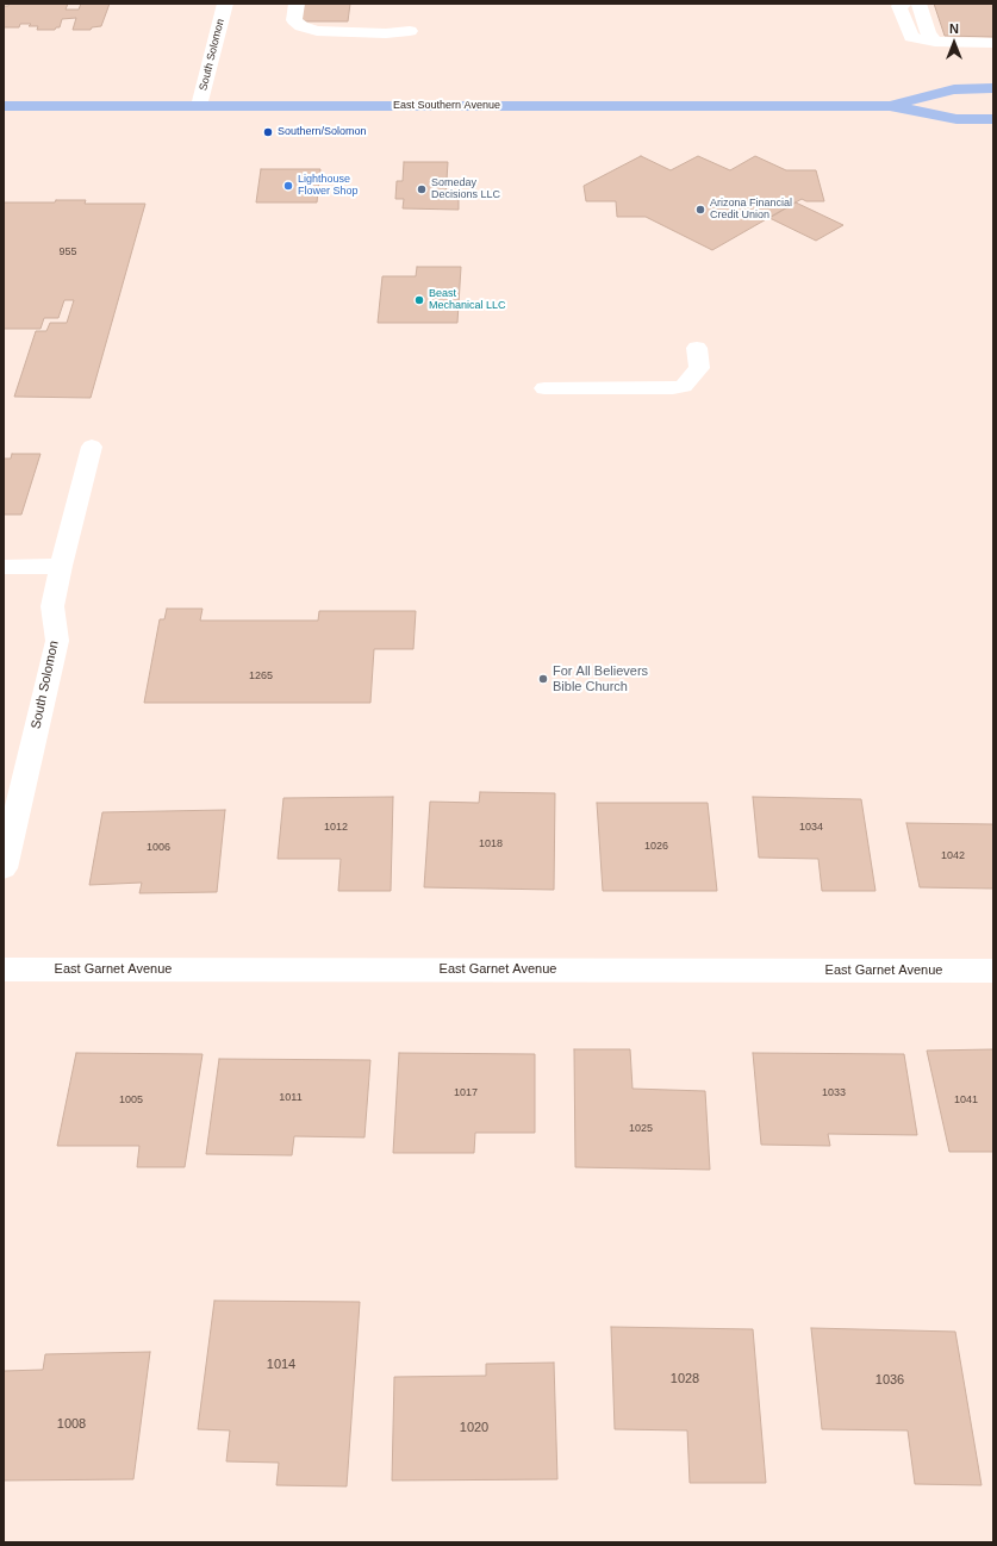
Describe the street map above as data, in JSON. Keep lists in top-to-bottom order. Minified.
{"streets":{"main road":["East Southern Avenue"],"street":["South Solomon","East Garnet Avenue"]},"crossings":[["South Solomon","East Southern Avenue"]],"places":["Southern/Solomon","Lighthouse Flower Shop","Someday Decisions LLC","Arizona Financial Credit Union","Beast Mechanical LLC","For All Believers Bible Church"],"house_numbers":["955","1265","1012","1034","1018","1026","1006","1042","1017","1033","1011","1005","1041","1025","1014","1028","1036","1008","1020"],"north":"top"}
